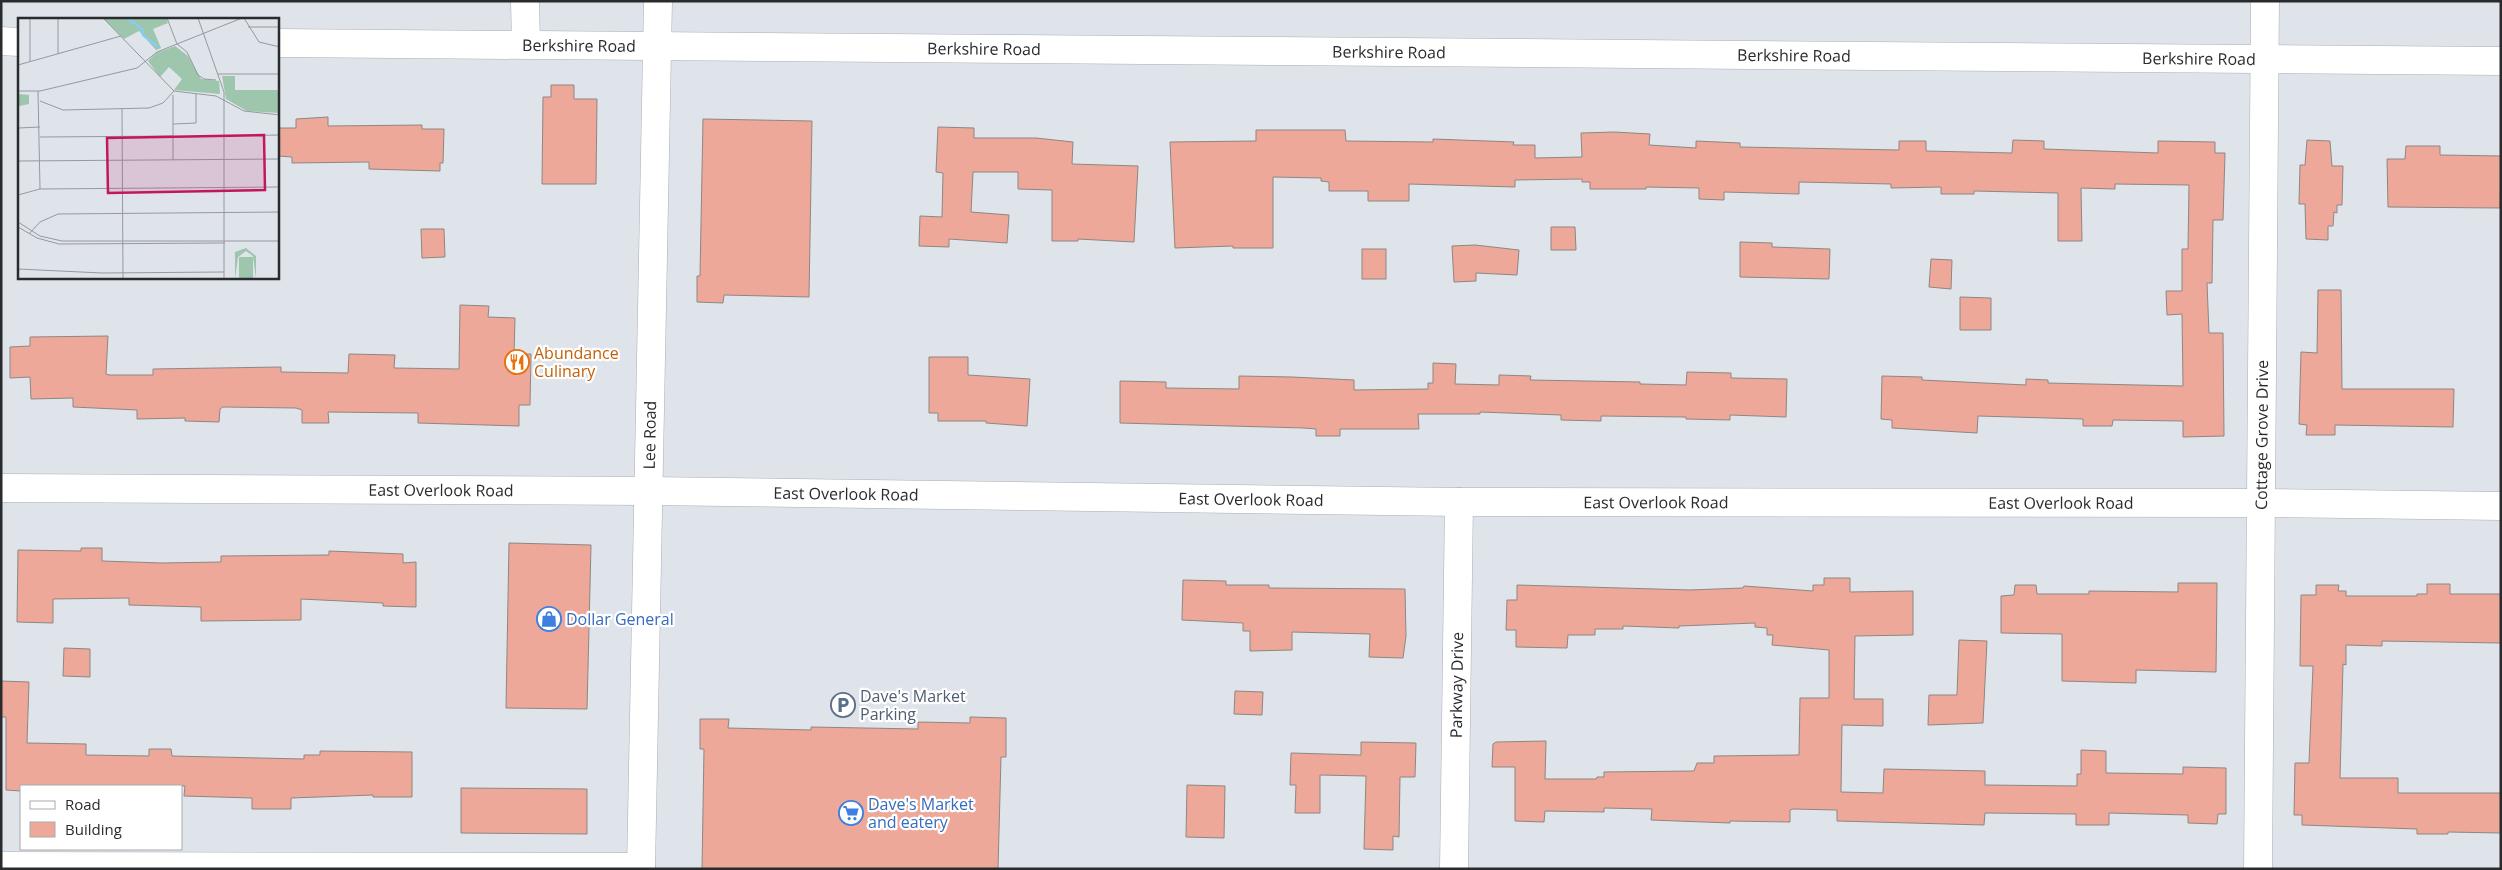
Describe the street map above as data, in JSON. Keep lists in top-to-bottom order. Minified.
{"streets":{"street":["Berkshire Road","Lee Road","Cottage Grove Drive","East Overlook Road","Parkway Drive"]},"crossings":[["Berkshire Road","Lee Road"],["Berkshire Road","Cottage Grove Drive"],["Lee Road","East Overlook Road"],["Cottage Grove Drive","East Overlook Road"],["East Overlook Road","Parkway Drive"]],"places":{"restaurant":["Abundance Culinary"],"shop":["Dollar General"],"parking":["Dave's Market Parking"],"supermarket":["Dave's Market and eatery"]},"legend":["Road","Building"]}
